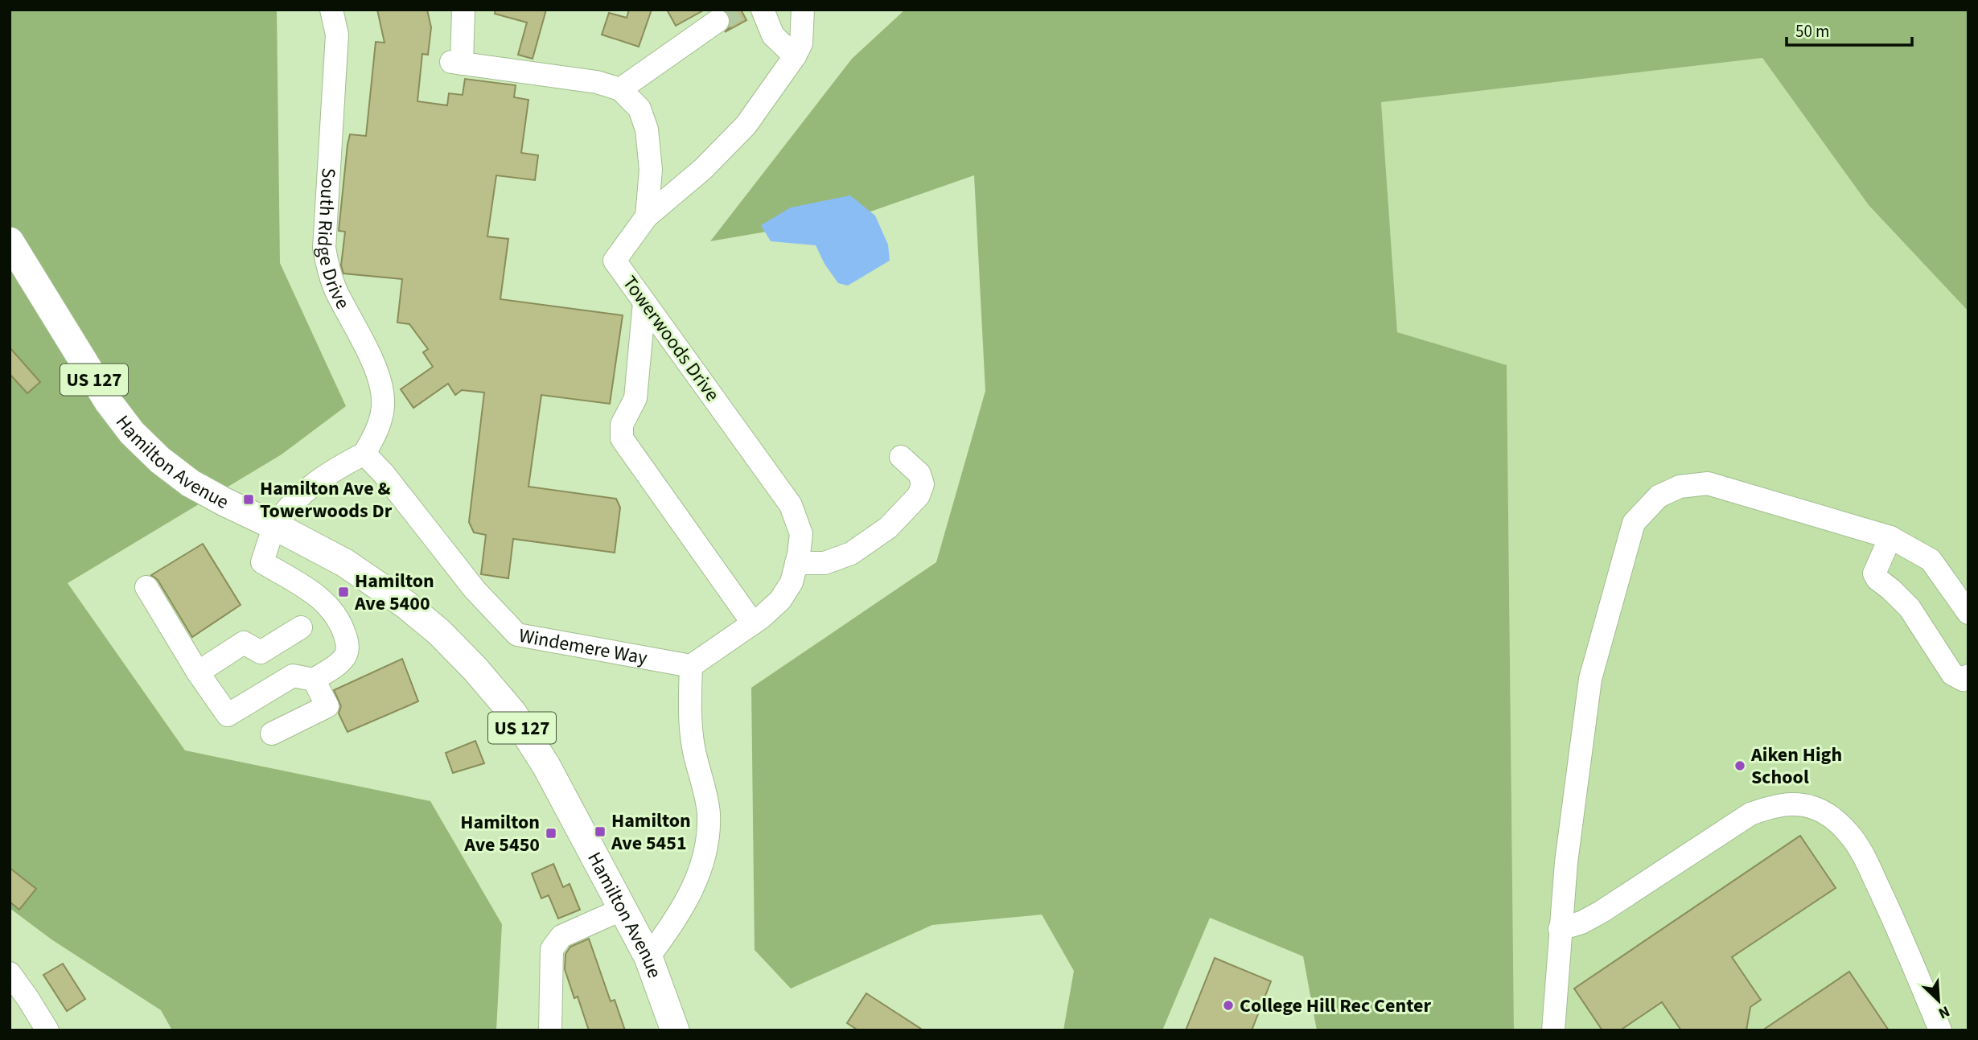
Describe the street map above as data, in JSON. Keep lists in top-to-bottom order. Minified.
{"streets":{"main road":["US 127","Hamilton Avenue"],"street":["South Ridge Drive","Towerwoods Drive","Windemere Way"]},"crossings":[["South Ridge Drive","Windemere Way"],["Towerwoods Drive","Windemere Way"]],"places":{"transit":["Hamilton Ave & Towerwoods Dr","Hamilton Ave 5400","Hamilton Ave 5451","Hamilton Ave 5450"],"other":["Aiken High School","College Hill Rec Center"]},"scale_bar":"50 m","north":"bottom right"}
